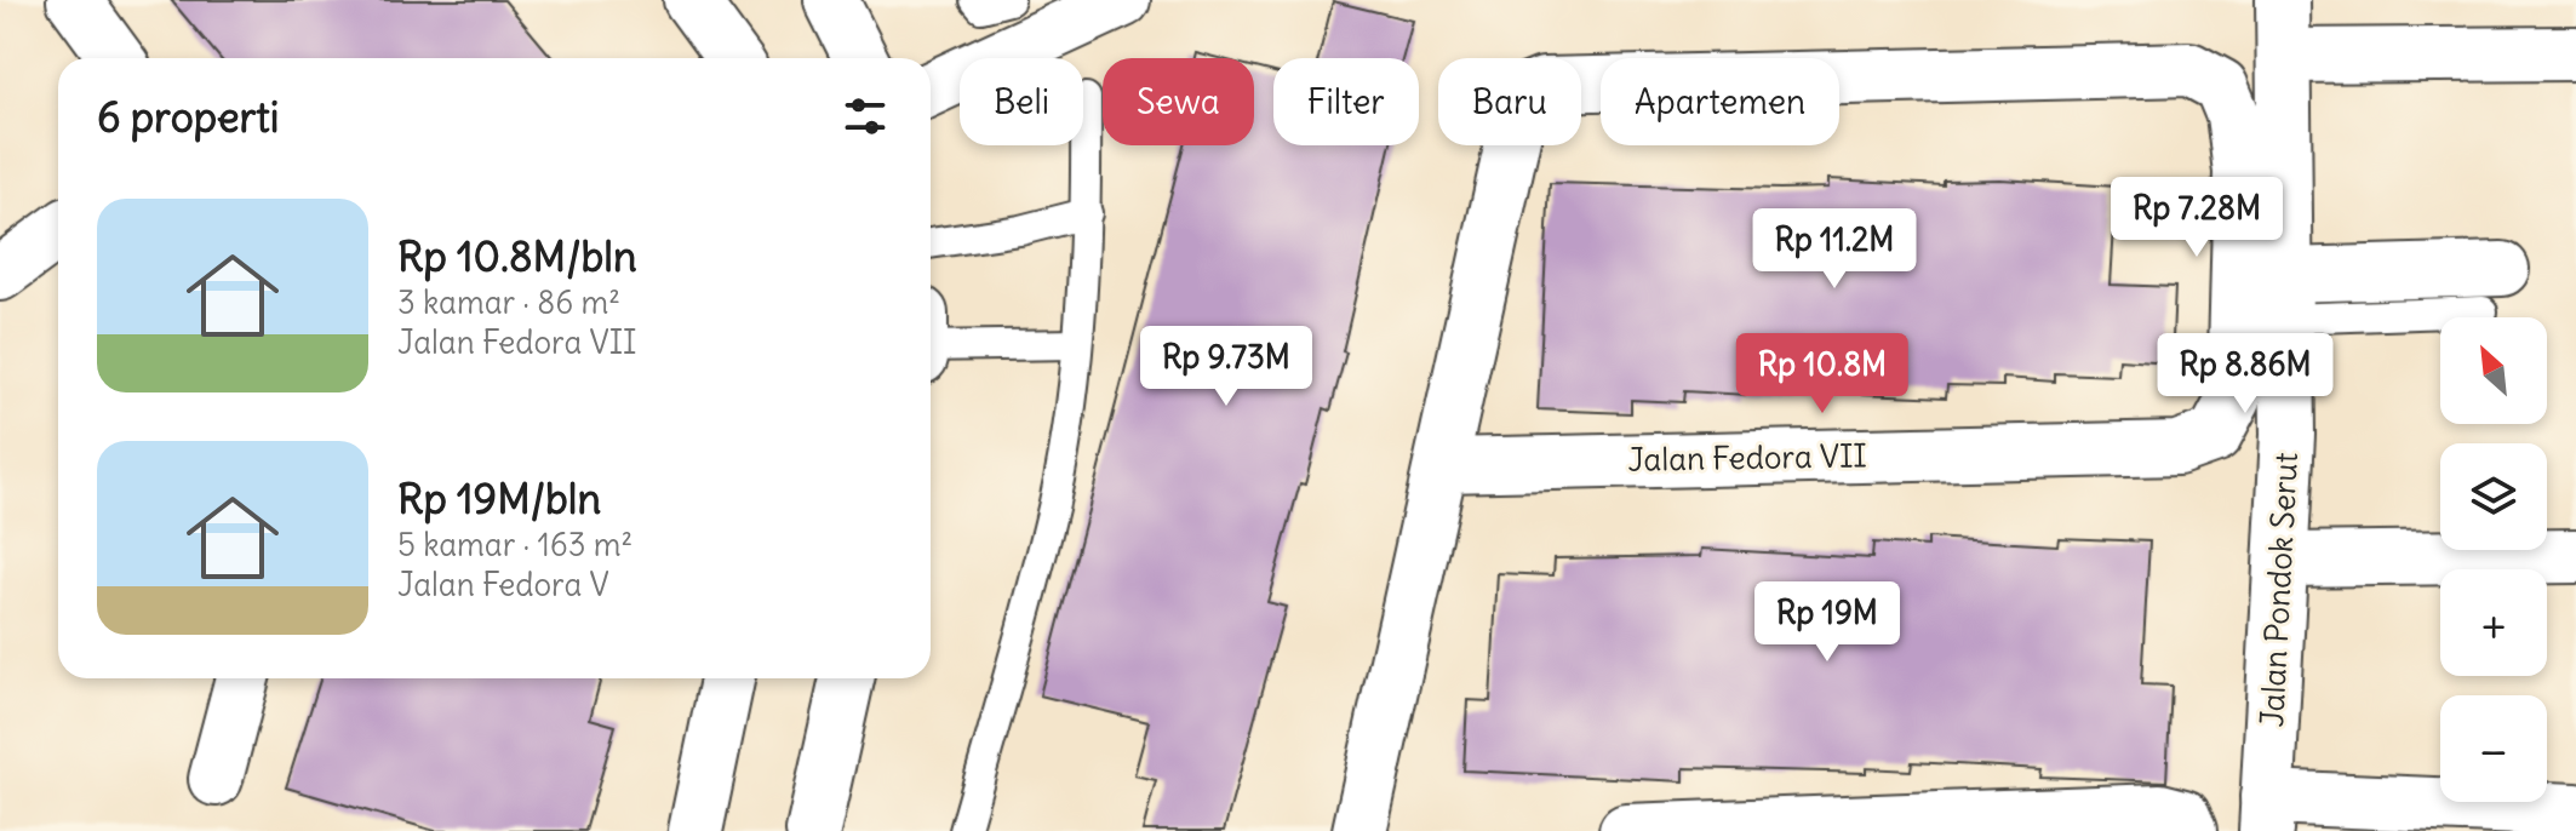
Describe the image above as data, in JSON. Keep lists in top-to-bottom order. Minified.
{"streets":{"street":["Jalan Fedora VII","Jalan Pondok Serut"]},"north":"top left","page":{"chip":["Beli","Sewa","Filter","Baru","Apartemen"],"heading":"6 properti","list":[{"name":"Rp 10.8M/bln","note":"3 kamar · 86 m² · Jalan Fedora VII"},{"name":"Rp 19M/bln","note":"5 kamar · 163 m² · Jalan Fedora V"}],"price":["Rp 7.28M","Rp 11.2M","Rp 9.73M","Rp 10.8M","Rp 8.86M","Rp 19M"],"map_buttons":["+","−"]}}
